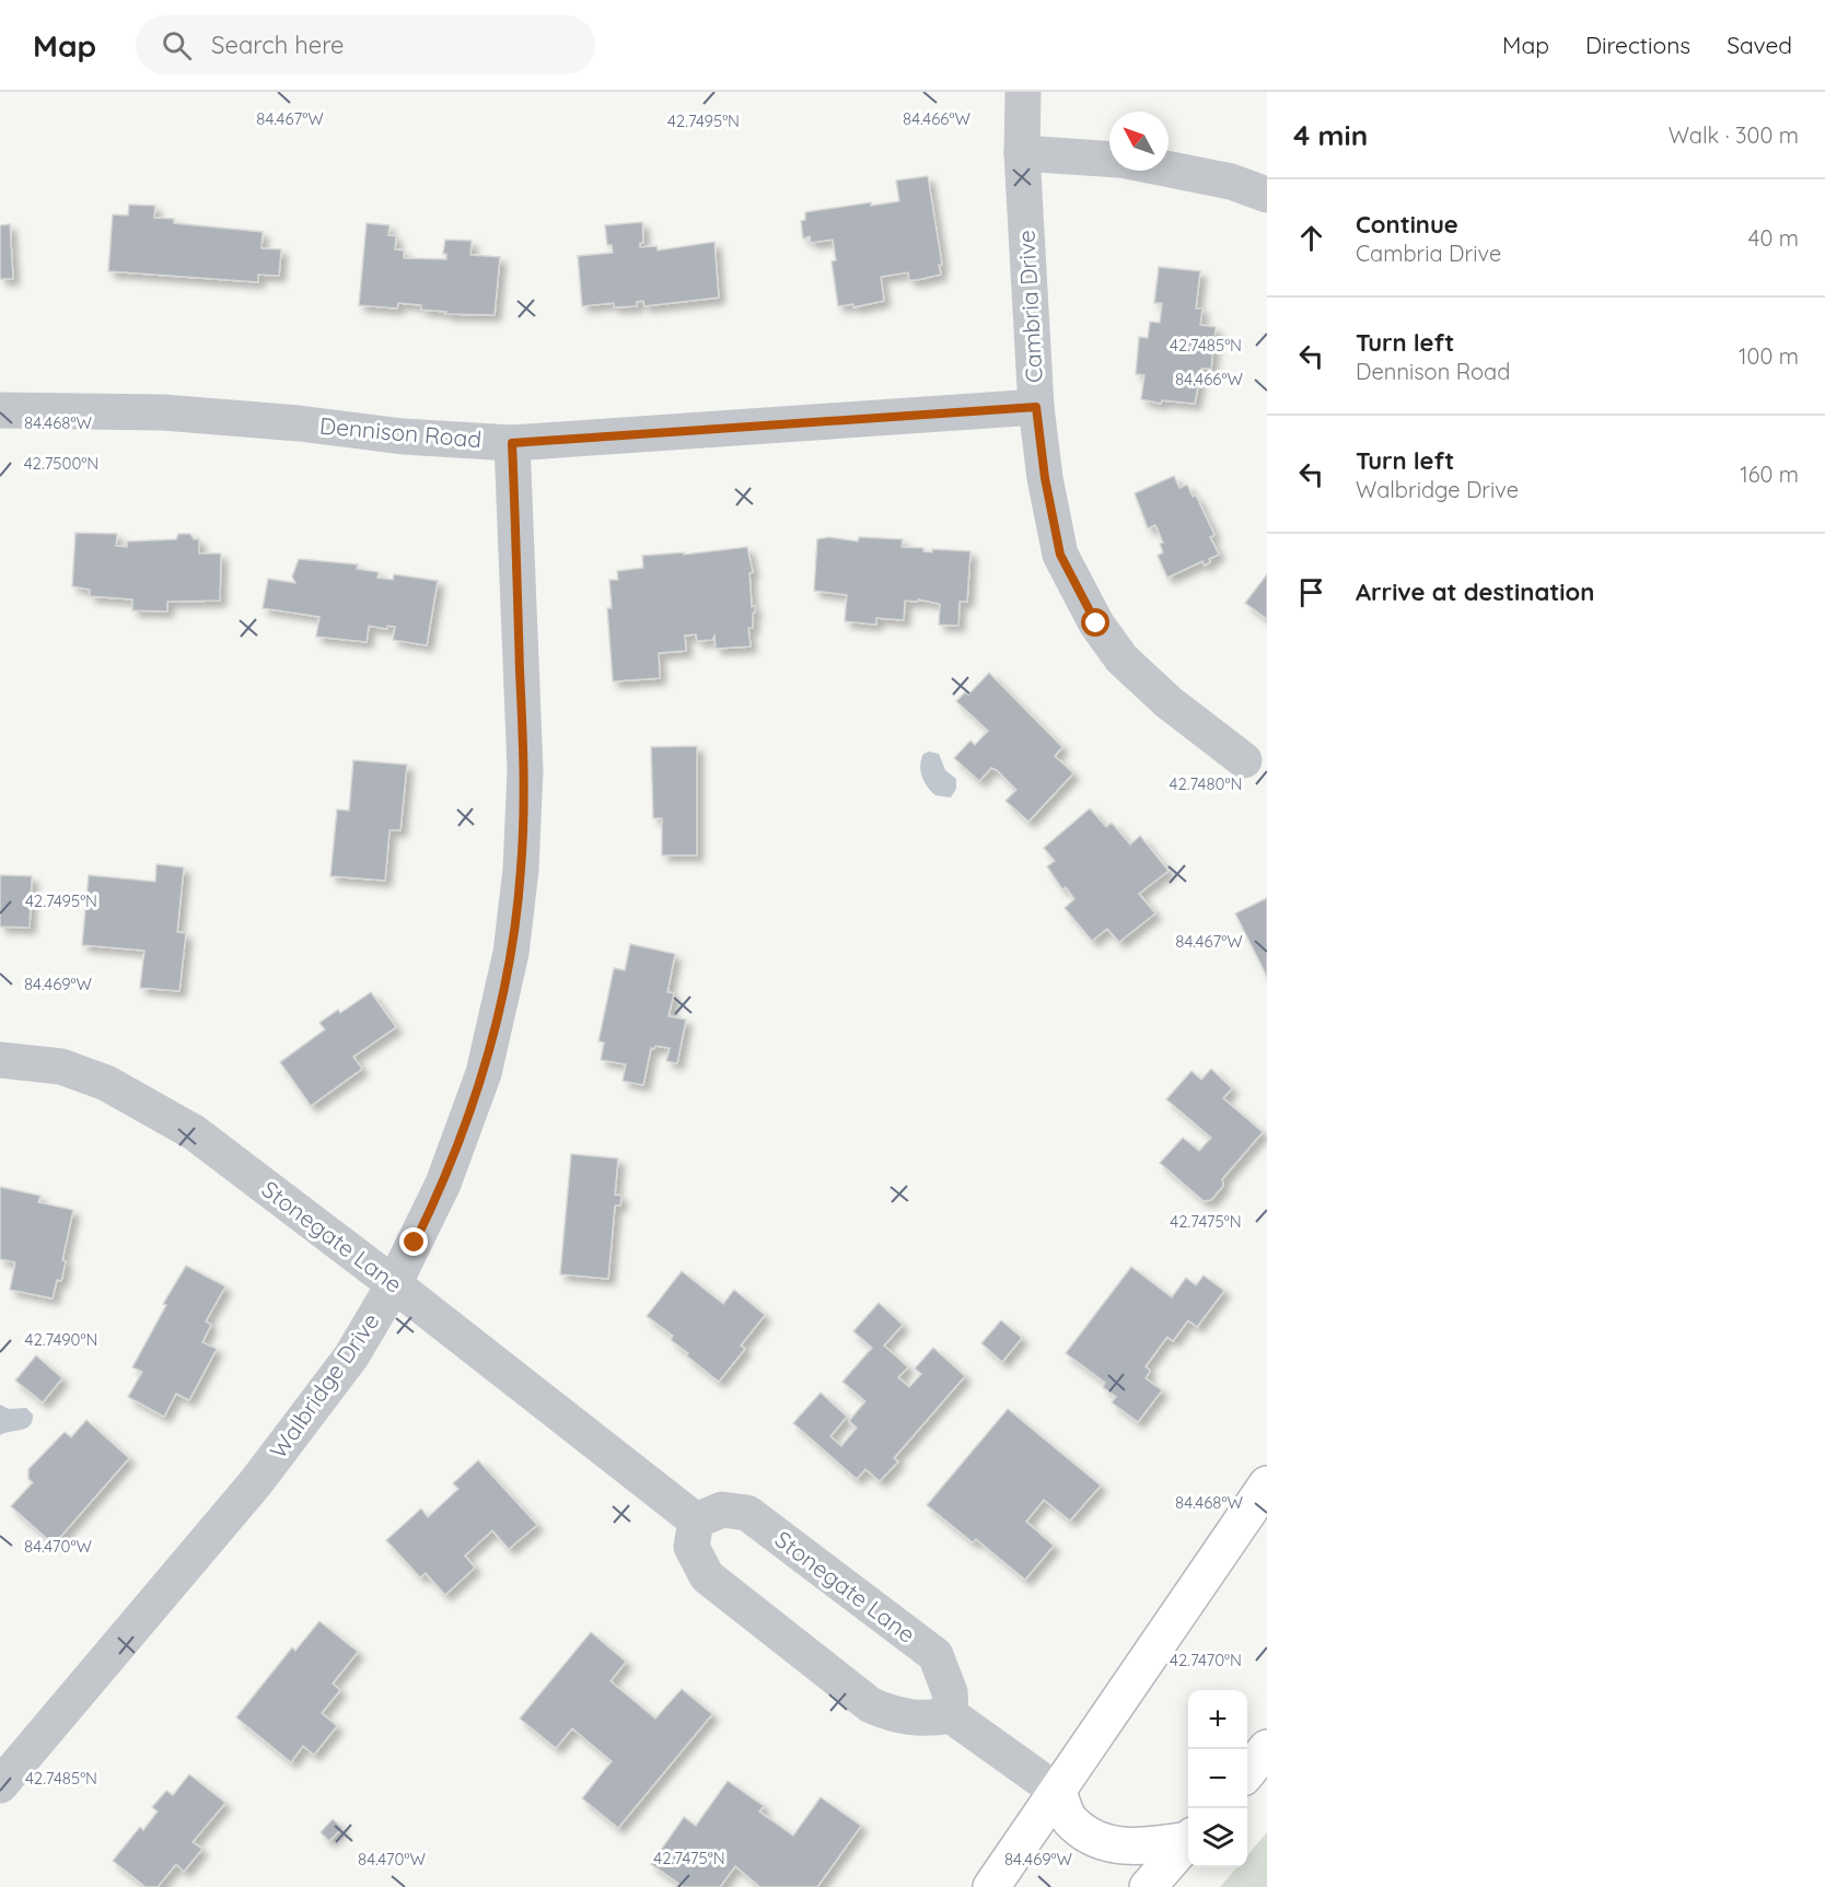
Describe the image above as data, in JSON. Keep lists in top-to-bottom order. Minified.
{"streets":{"street":["Cambria Drive","Dennison Road","Stonegate Lane","Walbridge Drive"]},"crossings":[["Cambria Drive","Dennison Road"],["Dennison Road","Walbridge Drive"],["Stonegate Lane","Walbridge Drive"]],"north":"top left","page":{"header":"Map","search":"Search here","nav":["Map","Directions","Saved"],"heading":["4 min","Walk · 300 m"],"list":[["Continue","Cambria Drive","40 m"],["Turn left","Dennison Road","100 m"],["Turn left","Walbridge Drive","160 m"],"Arrive at destination"],"map_buttons":["+","−"]},"coordinates":["84.466°W","84.467°W","42.7495°N","42.7485°N","84.468°W","42.7500°N","42.7480°N","84.469°W","42.7475°N","42.7490°N","84.470°W","42.7470°N"]}
